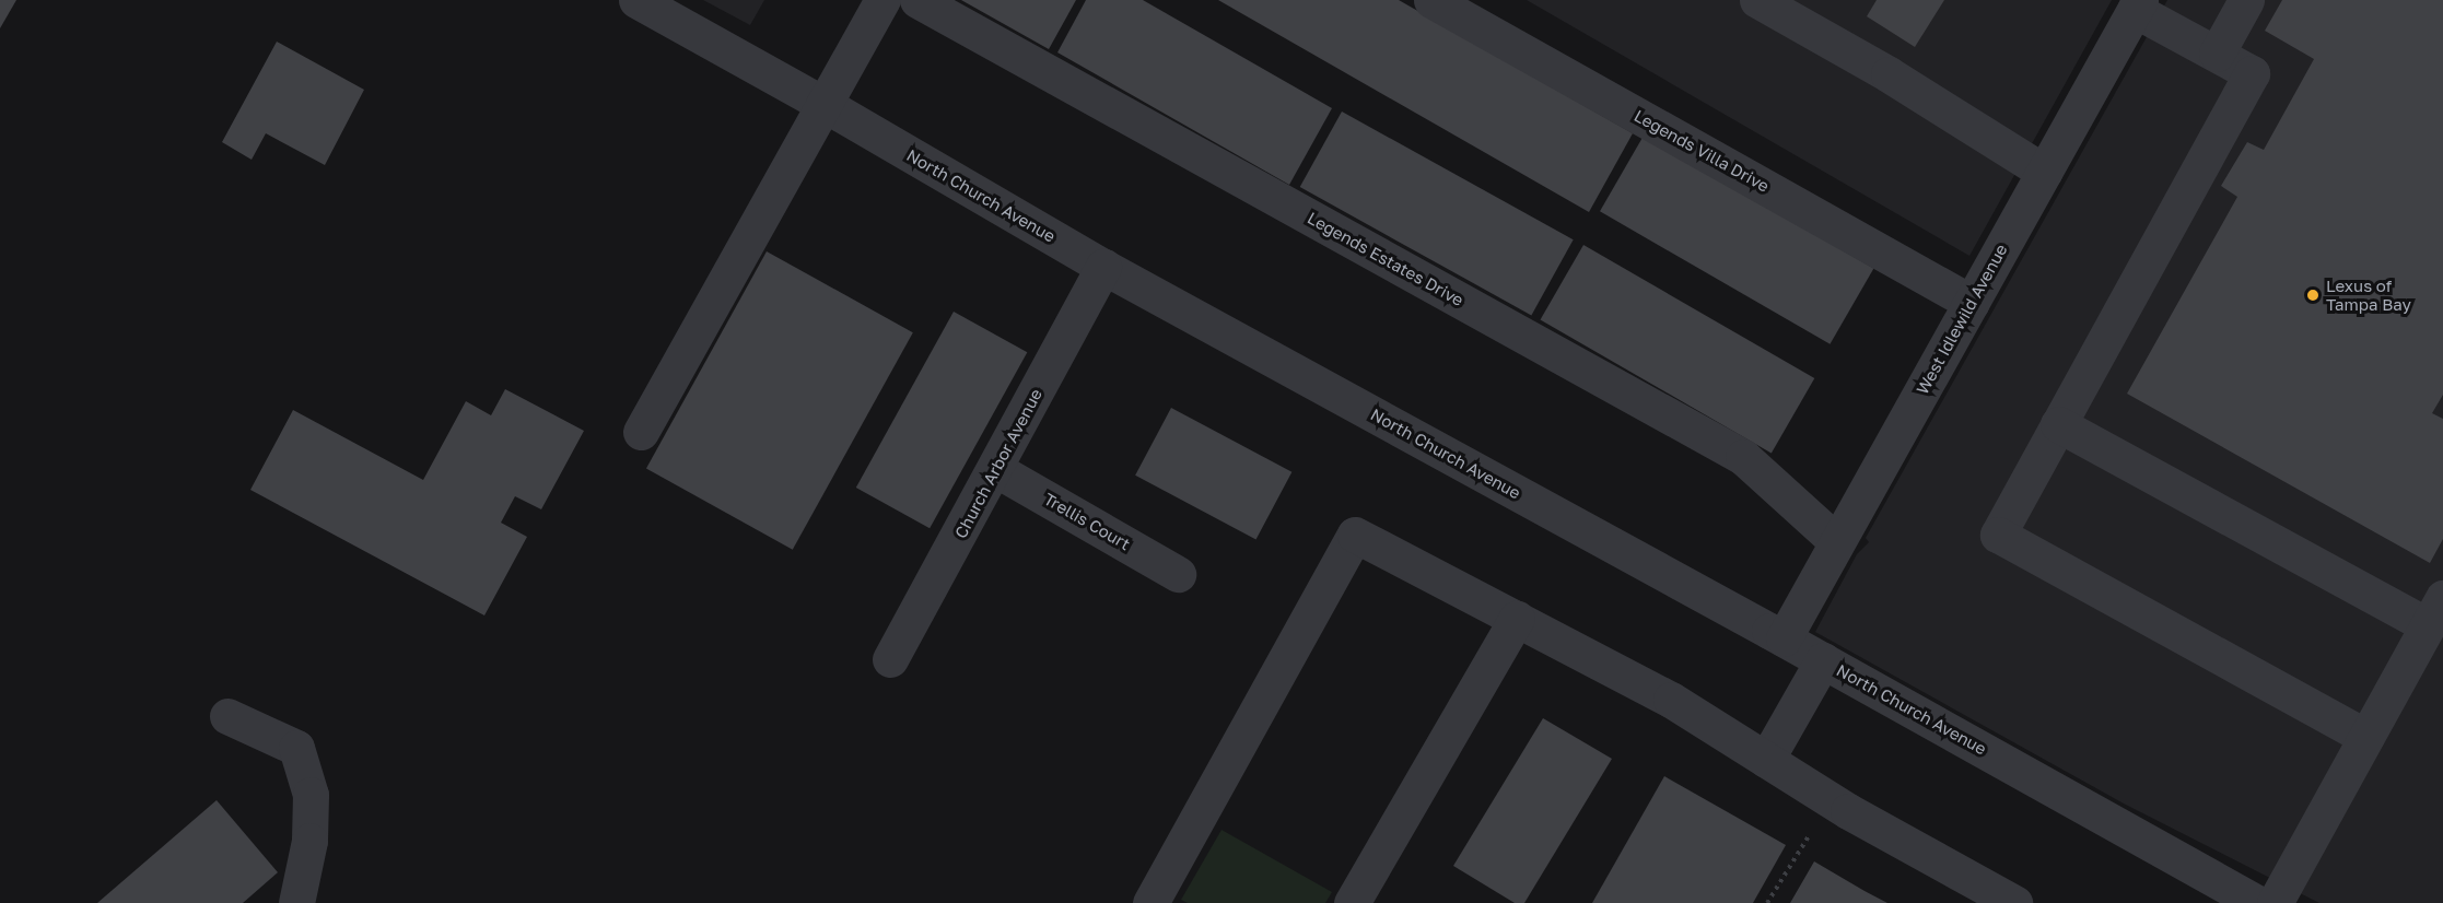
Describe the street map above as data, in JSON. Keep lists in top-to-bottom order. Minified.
{"streets":{"street":["Legends Villa Drive","North Church Avenue","Legends Estates Drive","West Idlewild Avenue","Church Arbor Avenue","Trellis Court"]},"crossings":[["Legends Villa Drive","West Idlewild Avenue"],["North Church Avenue","West Idlewild Avenue"],["North Church Avenue","Church Arbor Avenue"],["Legends Estates Drive","West Idlewild Avenue"],["Church Arbor Avenue","Trellis Court"]],"places":["Lexus of Tampa Bay"]}
